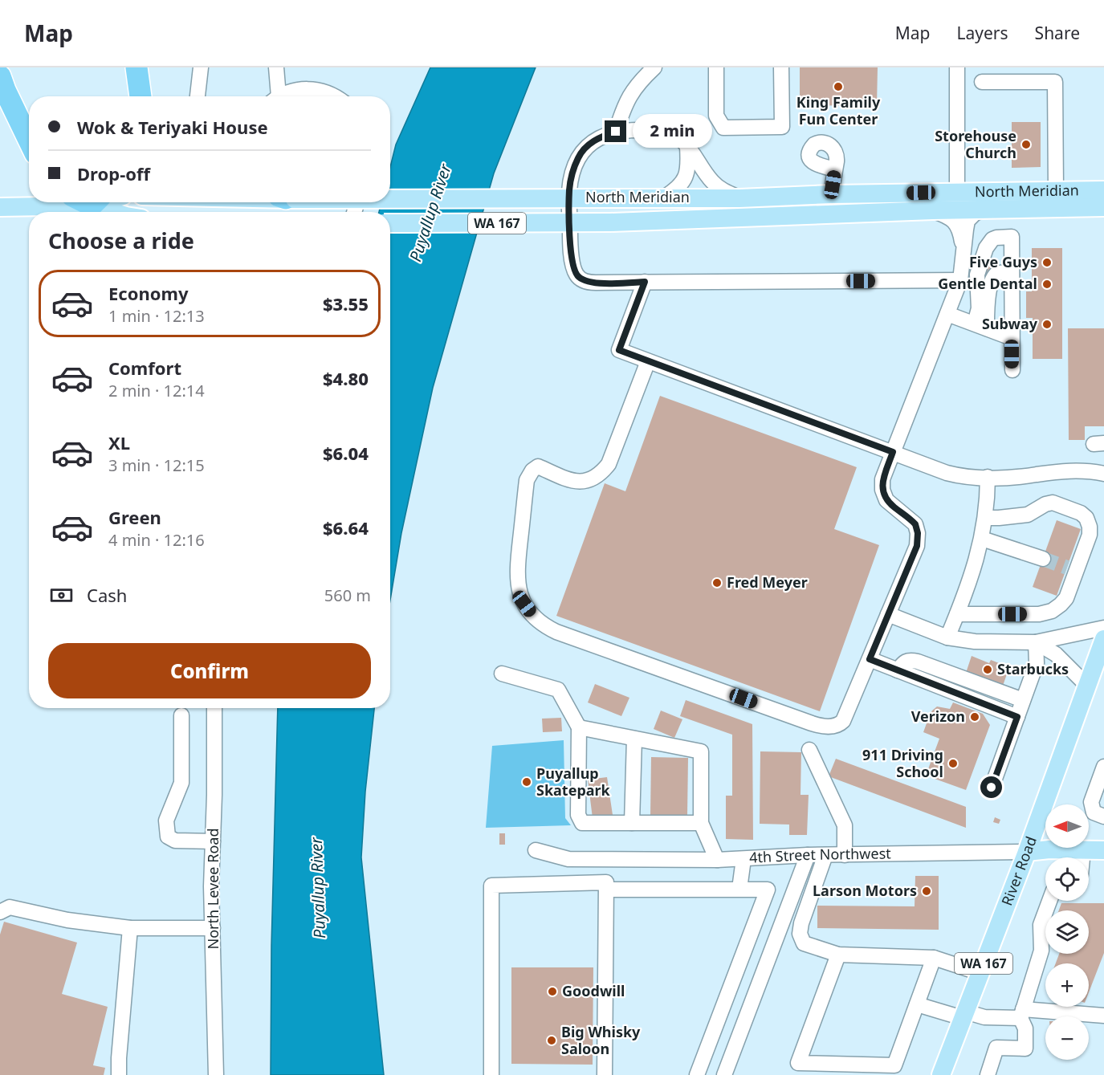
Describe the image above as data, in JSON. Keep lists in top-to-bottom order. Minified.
{"streets":{"main road":["North Meridian","WA 167","4th Street Northwest","River Road"],"street":["North Levee Road"]},"crossings":[["4th Street Northwest","River Road"]],"water":["Puyallup River"],"places":["King Family Fun Center","Storehouse Church","Five Guys","Gentle Dental","Subway","Fred Meyer","Starbucks","Verizon","911 Driving School","Puyallup Skatepark","Larson Motors","Goodwill","Big Whisky Saloon"],"north":"left","page":{"header":"Map","nav":["Map","Layers","Share"],"banner":["Wok & Teriyaki House","Drop-off"],"bubble":"2 min","heading":"Choose a ride","list":[{"name":"Economy","note":"1 min · 12:13","value":"$3.55"},{"name":"Comfort","note":"2 min · 12:14","value":"$4.80"},{"name":"XL","note":"3 min · 12:15","value":"$6.04"},{"name":"Green","note":"4 min · 12:16","value":"$6.64"}],"pay":["Cash","560 m"],"buttons":"Confirm","map_buttons":["+","−"]}}
